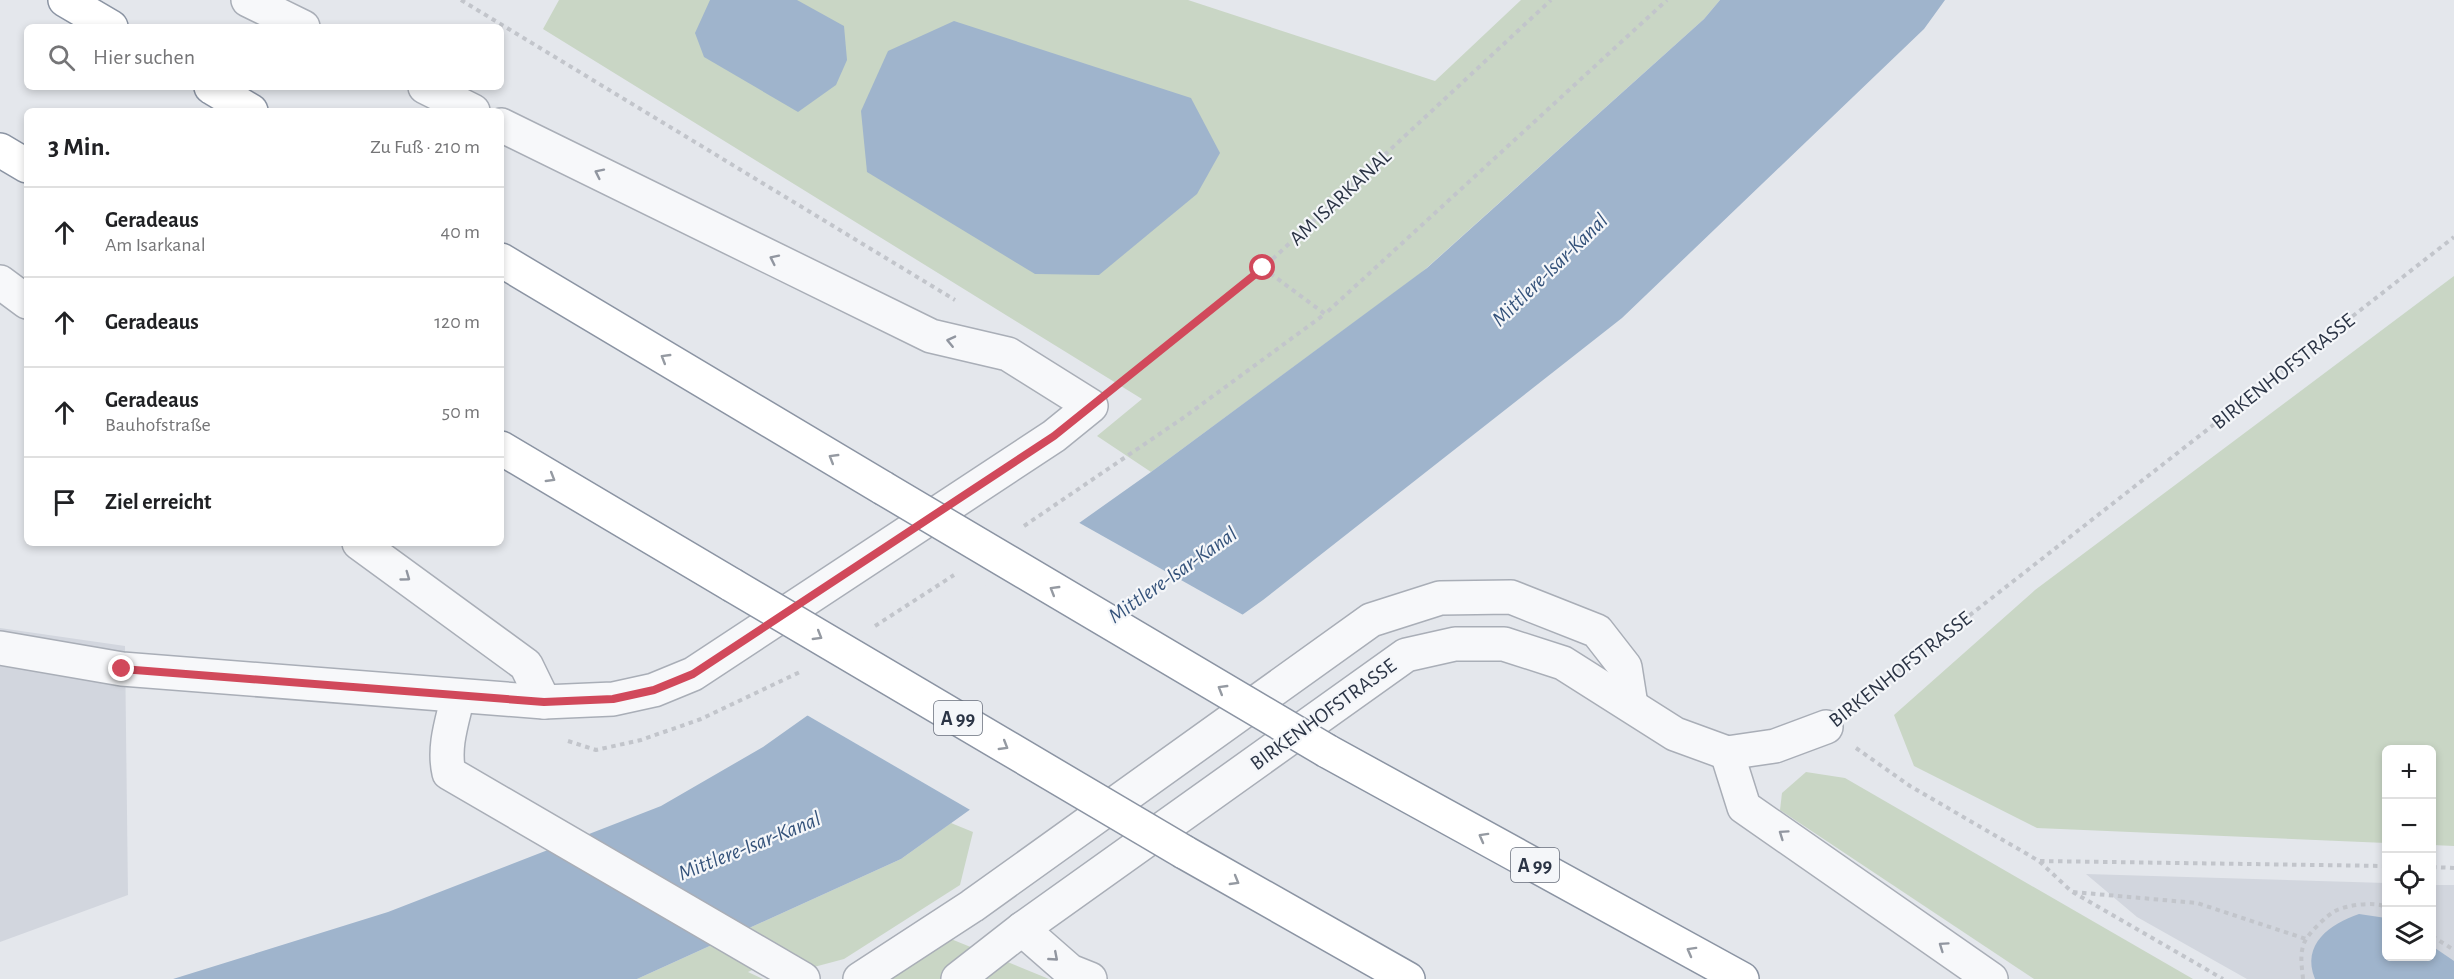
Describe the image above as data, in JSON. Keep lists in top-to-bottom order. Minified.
{"streets":{"highway":["A 99"],"street":["BIRKENHOFSTRASSE"],"path":["AM ISARKANAL"]},"water":["Mittlere-Isar-Kanal"],"page":{"search":"Hier suchen","heading":["3 Min.","Zu Fuß · 210 m"],"list":[["Geradeaus","Am Isarkanal","40 m"],["Geradeaus","120 m"],["Geradeaus","Bauhofstraße","50 m"],"Ziel erreicht"],"map_buttons":["+","−"]}}
